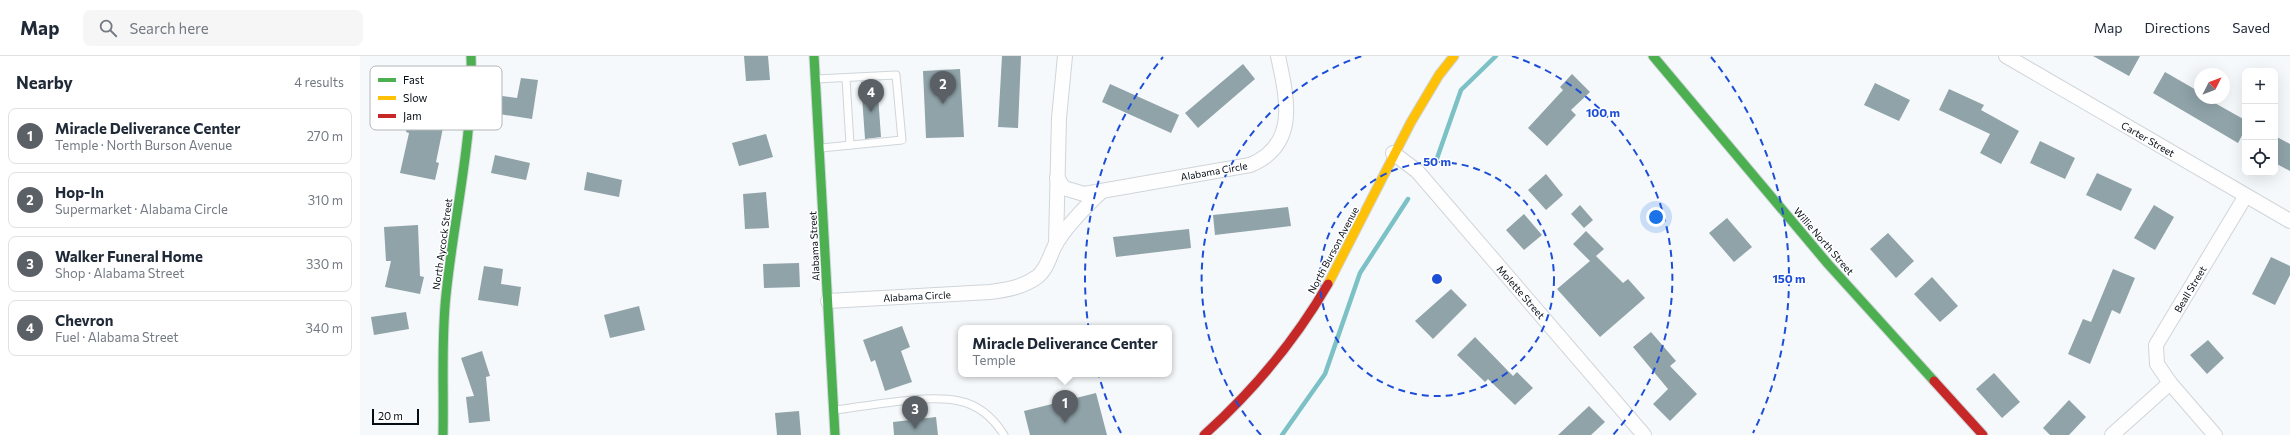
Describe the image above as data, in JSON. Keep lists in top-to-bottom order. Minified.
{"streets":{"street":["Carter Street","Alabama Circle","Willie North Street","North Aycock Street","Alabama Street","North Burson Avenue","Beall Street","Molette Street"]},"crossings":[["Carter Street","Beall Street"],["Alabama Circle","Alabama Street"],["North Burson Avenue","Molette Street"]],"legend":["Fast","Slow","Jam"],"scale_bar":"20 m","north":"top right","page":{"header":"Map","search":"Search here","nav":["Map","Directions","Saved"],"heading":["Nearby","4 results"],"map_buttons":["+","−"],"pins":["2","4","1","3"],"list":[{"mark":"1","name":"Miracle Deliverance Center","note":"Temple · North Burson Avenue","value":"270 m"},{"mark":"2","name":"Hop-In","note":"Supermarket · Alabama Circle","value":"310 m"},{"mark":"3","name":"Walker Funeral Home","note":"Shop · Alabama Street","value":"330 m"},{"mark":"4","name":"Chevron","note":"Fuel · Alabama Street","value":"340 m"}],"popup":["Miracle Deliverance Center","Temple"],"scale":"20 m"},"rings":["100 m","50 m","150 m"]}
